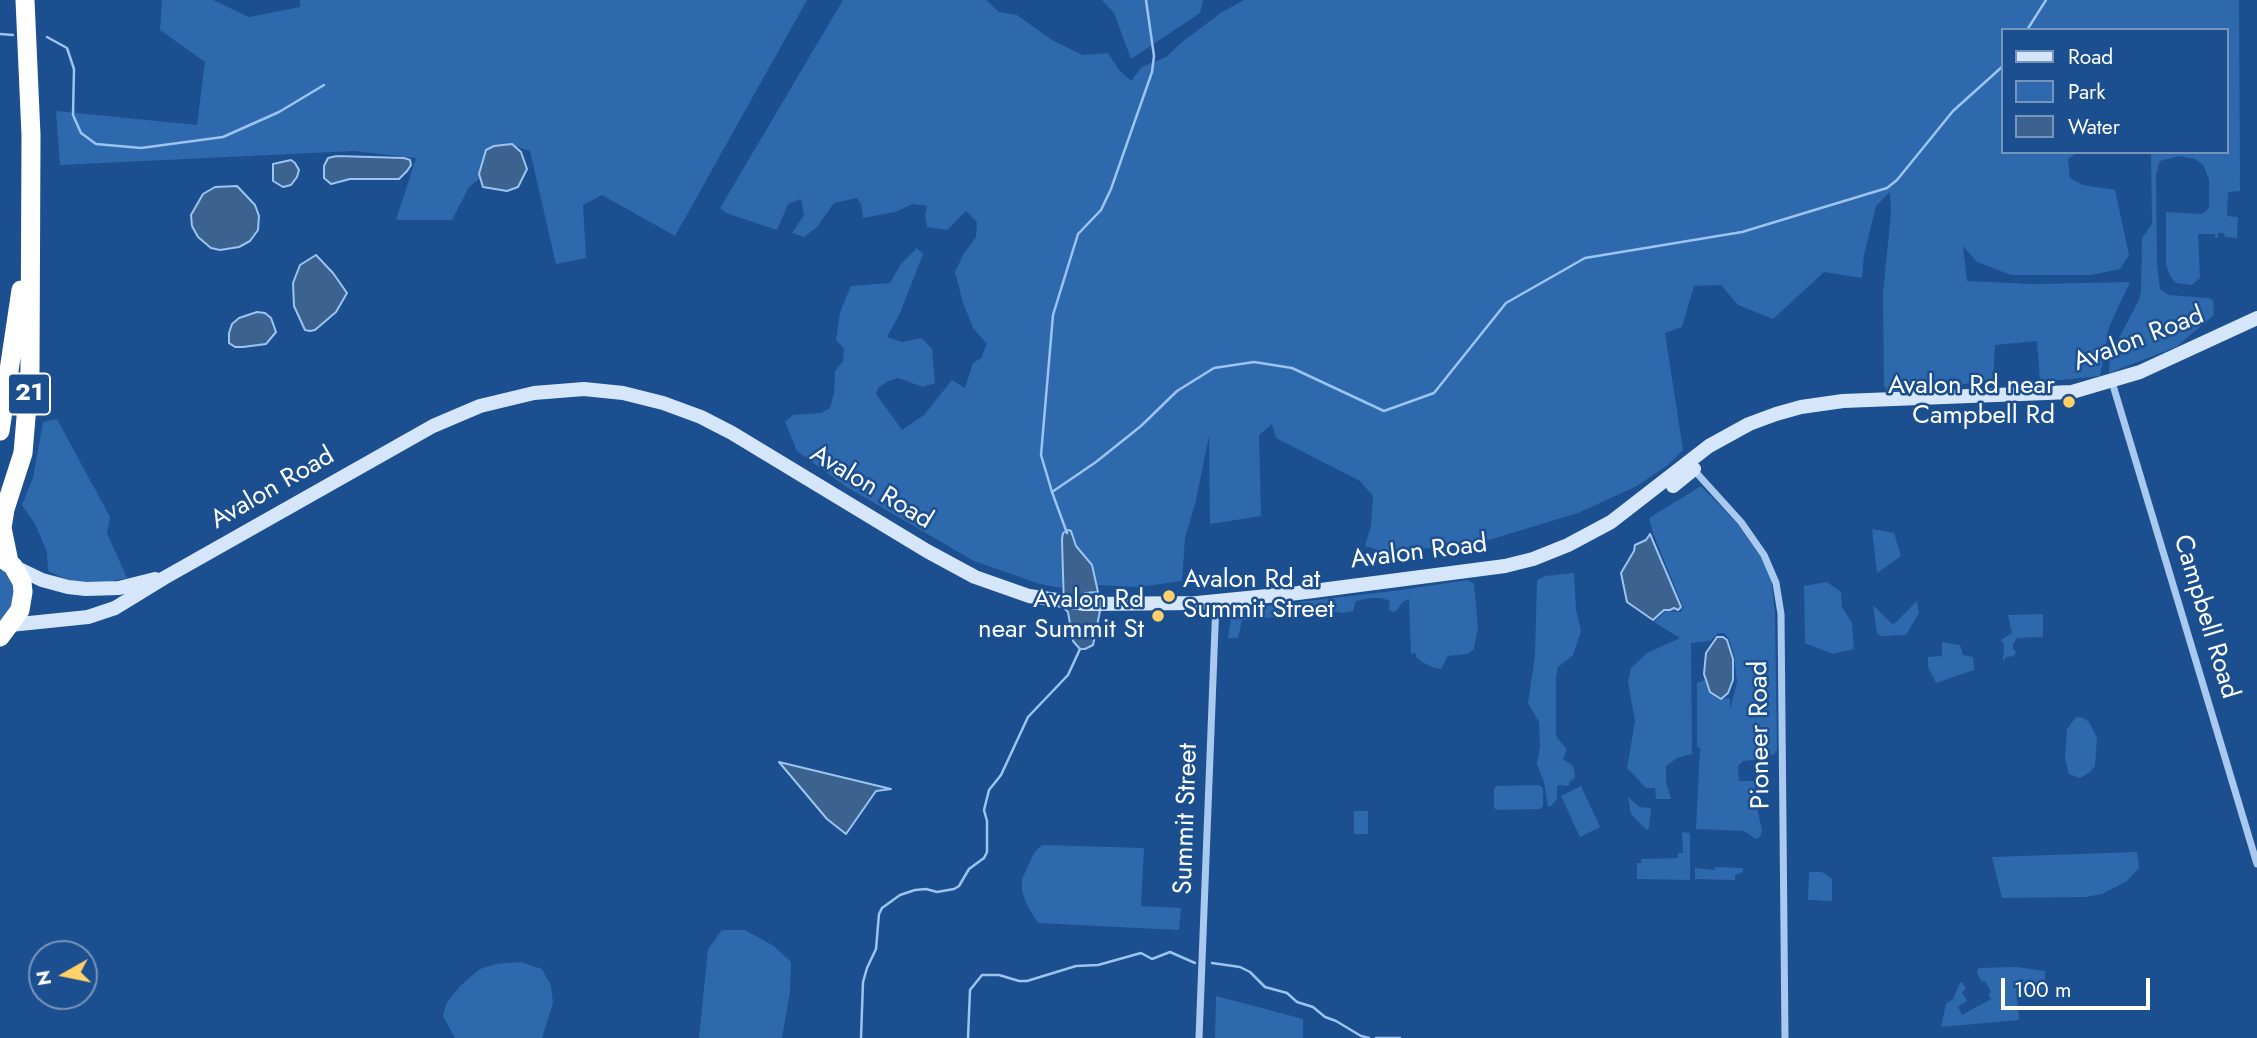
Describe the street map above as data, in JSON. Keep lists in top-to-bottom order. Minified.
{"streets":{"highway":["21"],"street":["Avalon Road","Campbell Road","Pioneer Road","Summit Street"]},"crossings":[["Avalon Road","21"],["Avalon Road","Campbell Road"],["Avalon Road","Pioneer Road"],["Avalon Road","Summit Street"]],"places":["Avalon Rd near Campbell Rd","Avalon Rd at Summit Street","Avalon Rd near Summit St"],"legend":["Road","Park","Water"],"scale_bar":"100 m","north":"left"}
